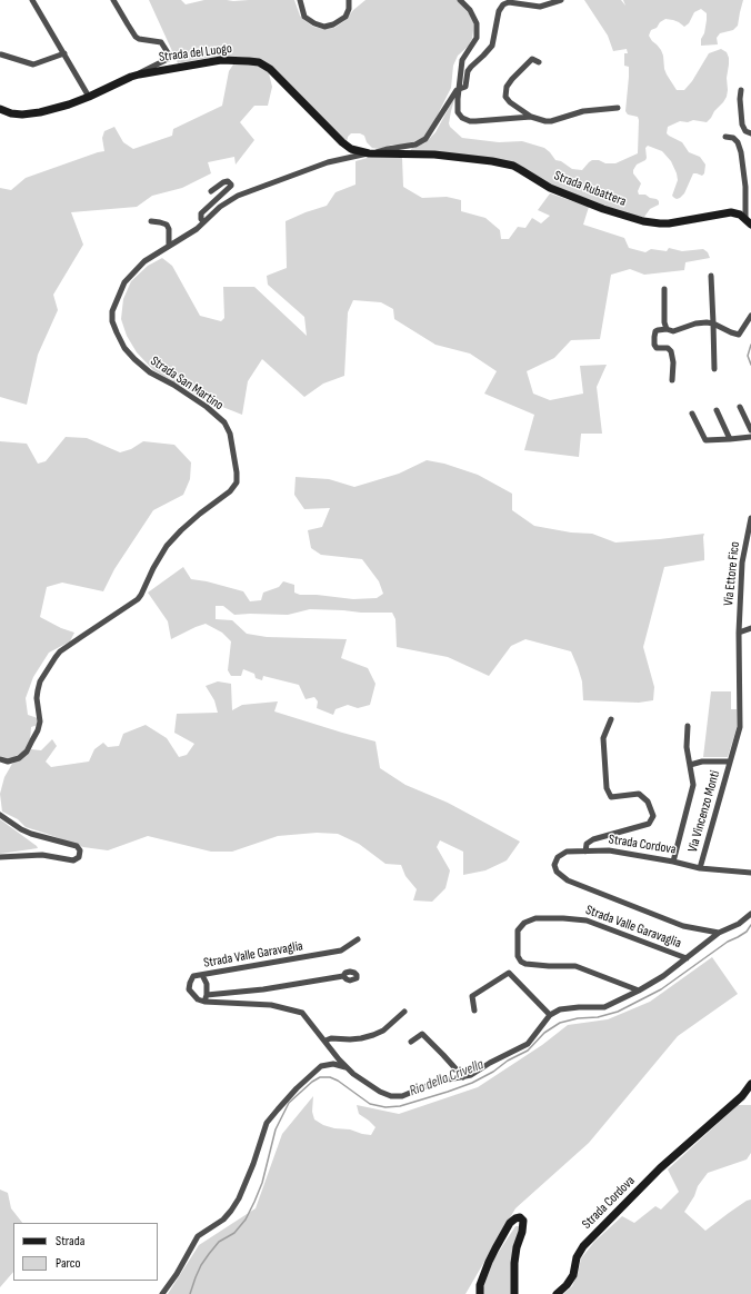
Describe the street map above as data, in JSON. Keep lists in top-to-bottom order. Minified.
{"streets":{"street":["Strada del Luogo","Strada Rubattera","Strada San Martino","Via Ettore Fico","Via Vincenzo Monti","Strada Cordova","Strada Valle Garavaglia"]},"crossings":[["Strada del Luogo","Strada Rubattera"],["Strada del Luogo","Strada San Martino"],["Strada Rubattera","Strada San Martino"],["Via Ettore Fico","Via Vincenzo Monti"],["Via Vincenzo Monti","Strada Cordova"],["Strada Cordova","Strada Valle Garavaglia"]],"water":["Rio della Crivella"],"legend":["Strada","Parco"]}
